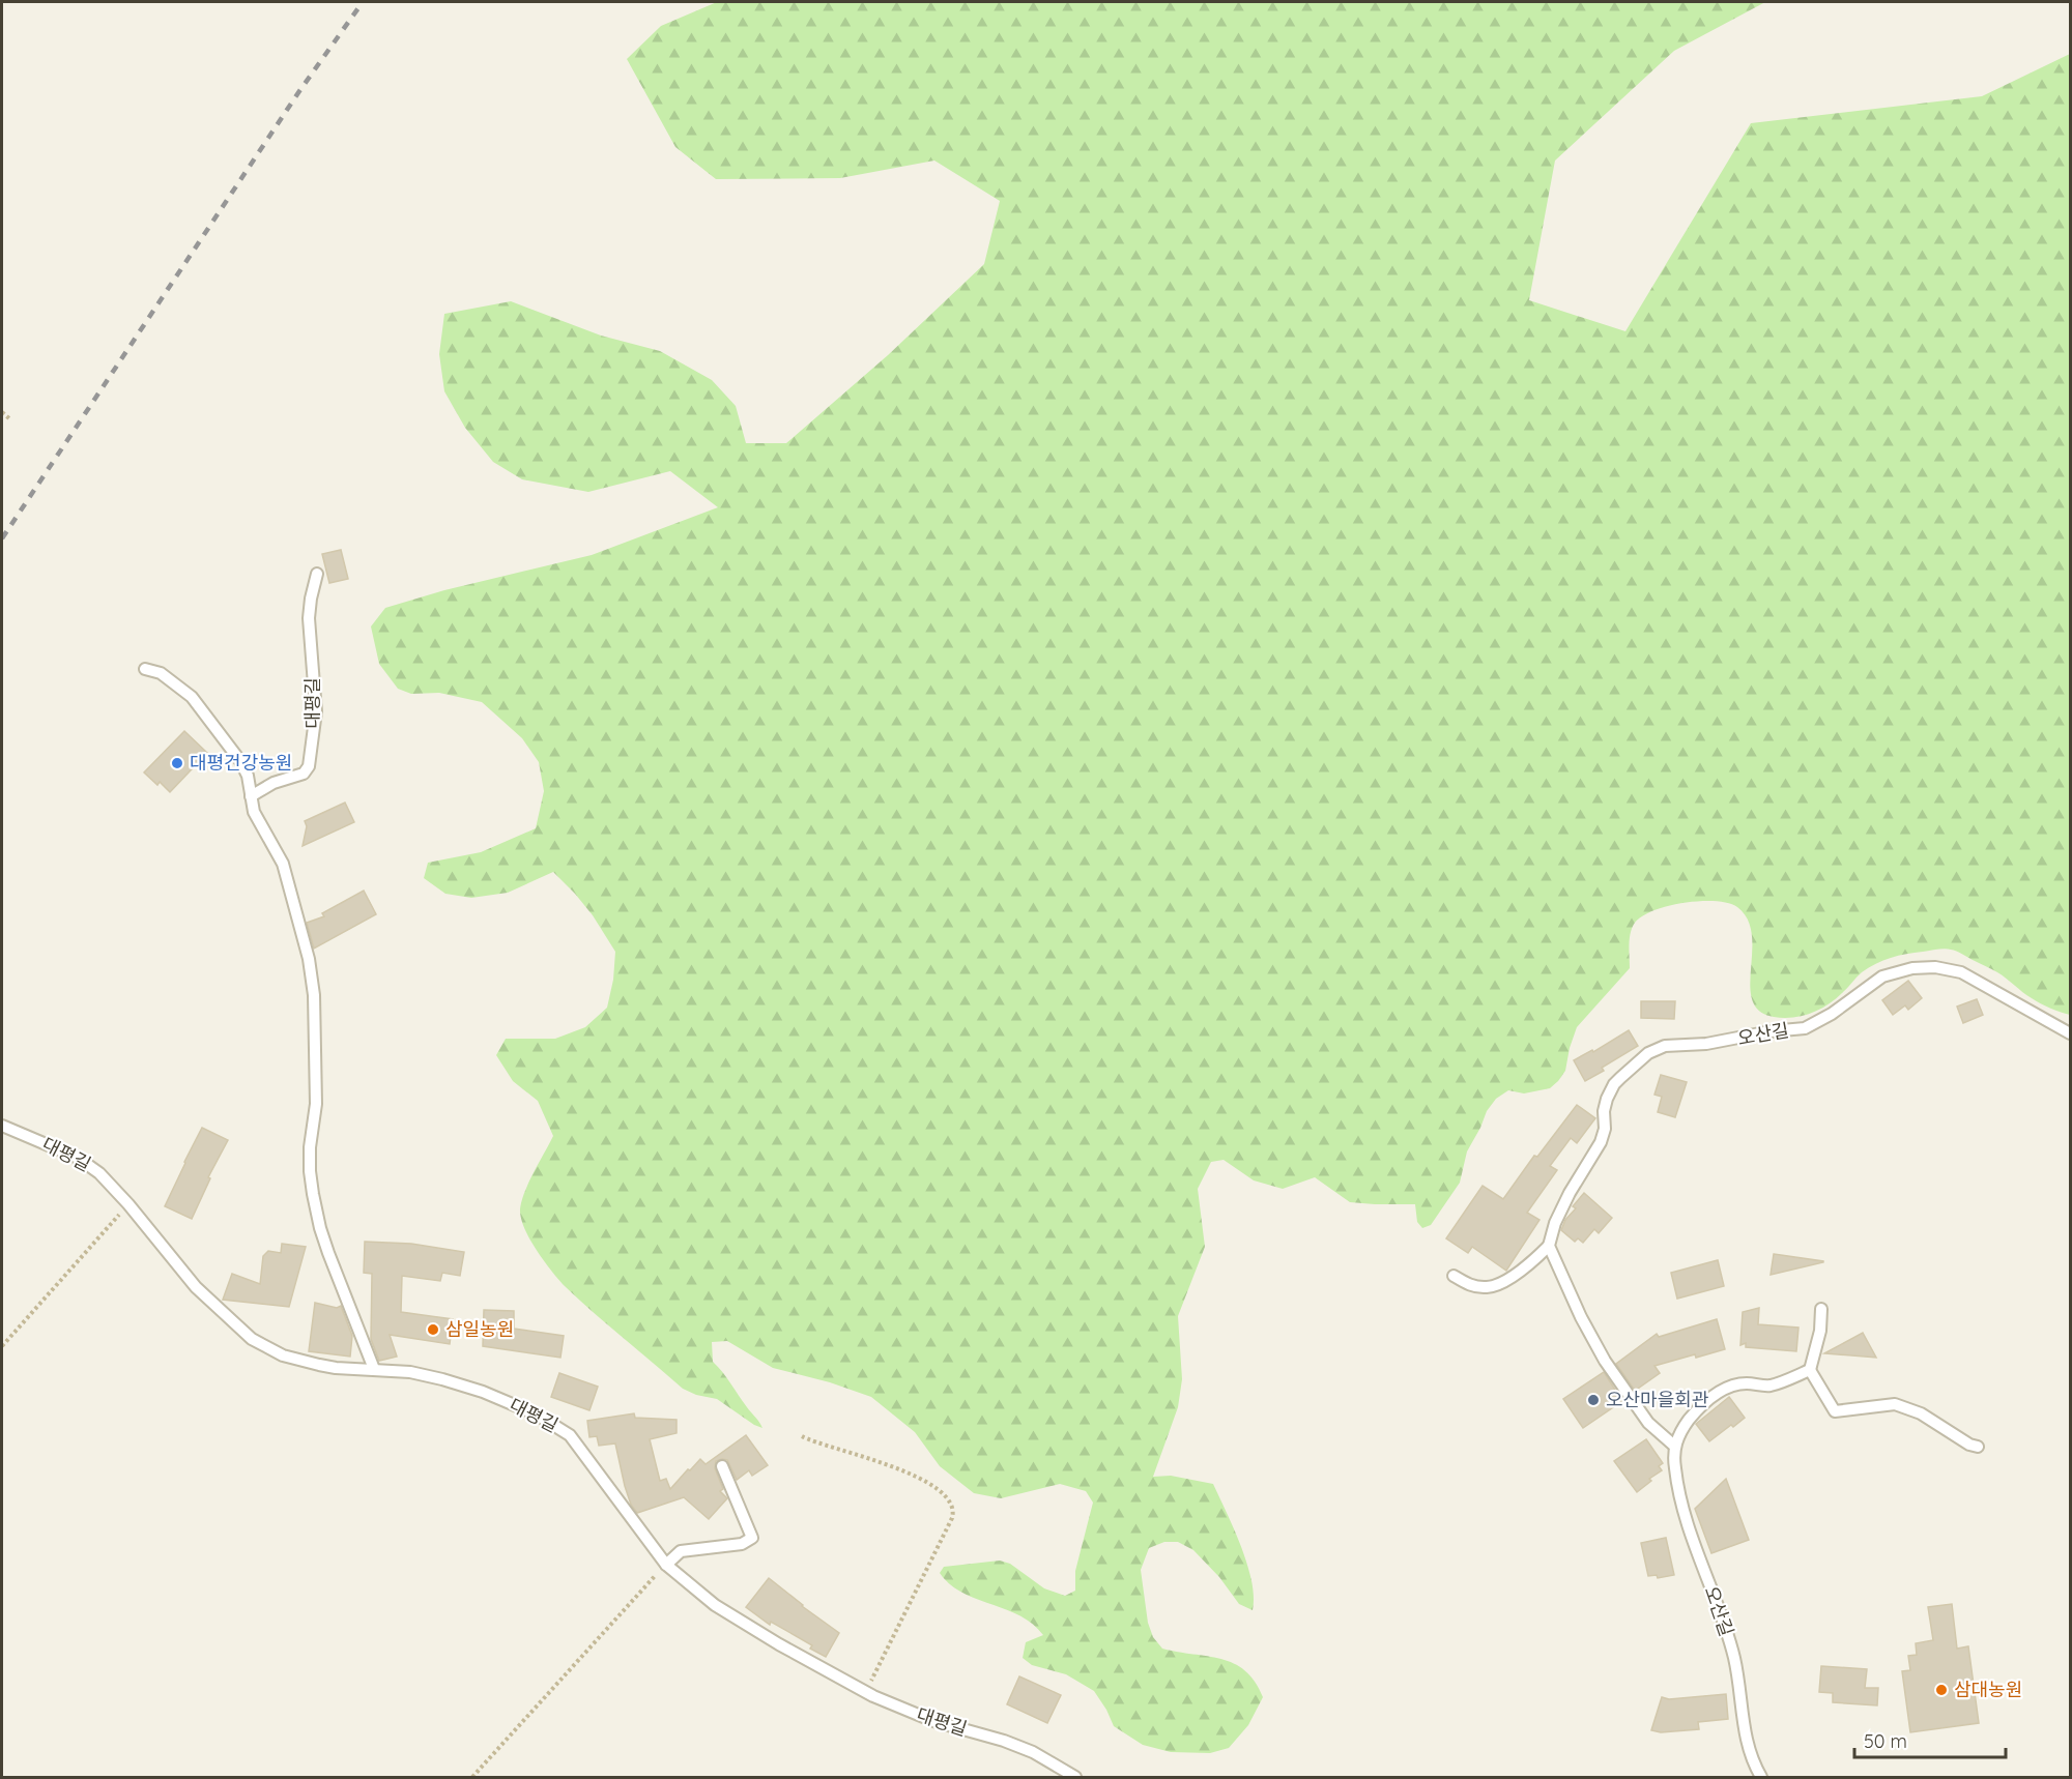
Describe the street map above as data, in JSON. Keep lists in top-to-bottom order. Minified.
{"streets":{"lane":["대평길","오산길"]},"places":["대평건강농원","삼일농원","오산마을회관","삼대농원"],"scale_bar":"50 m"}
